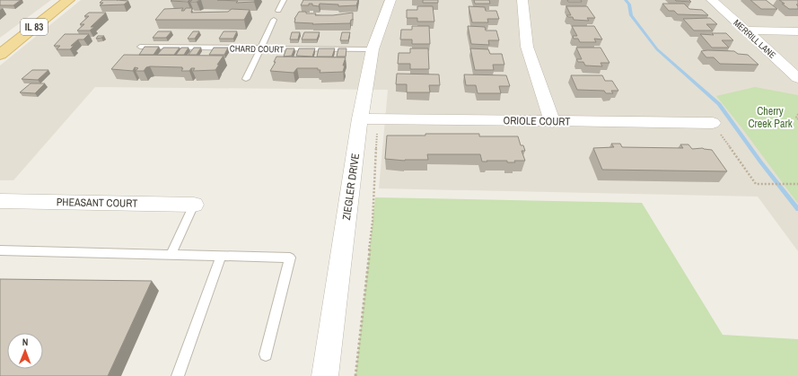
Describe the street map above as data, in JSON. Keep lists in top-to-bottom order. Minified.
{"streets":{"main road":["IL 83"],"street":["MERRILL LANE","ORIOLE COURT","ZIEGLER DRIVE","PHEASANT COURT"],"lane":["CHARD COURT"]},"crossings":[["CHARD COURT","ZIEGLER DRIVE"],["ORIOLE COURT","ZIEGLER DRIVE"]],"parks":["Cherry Creek Park"],"north":"top"}
